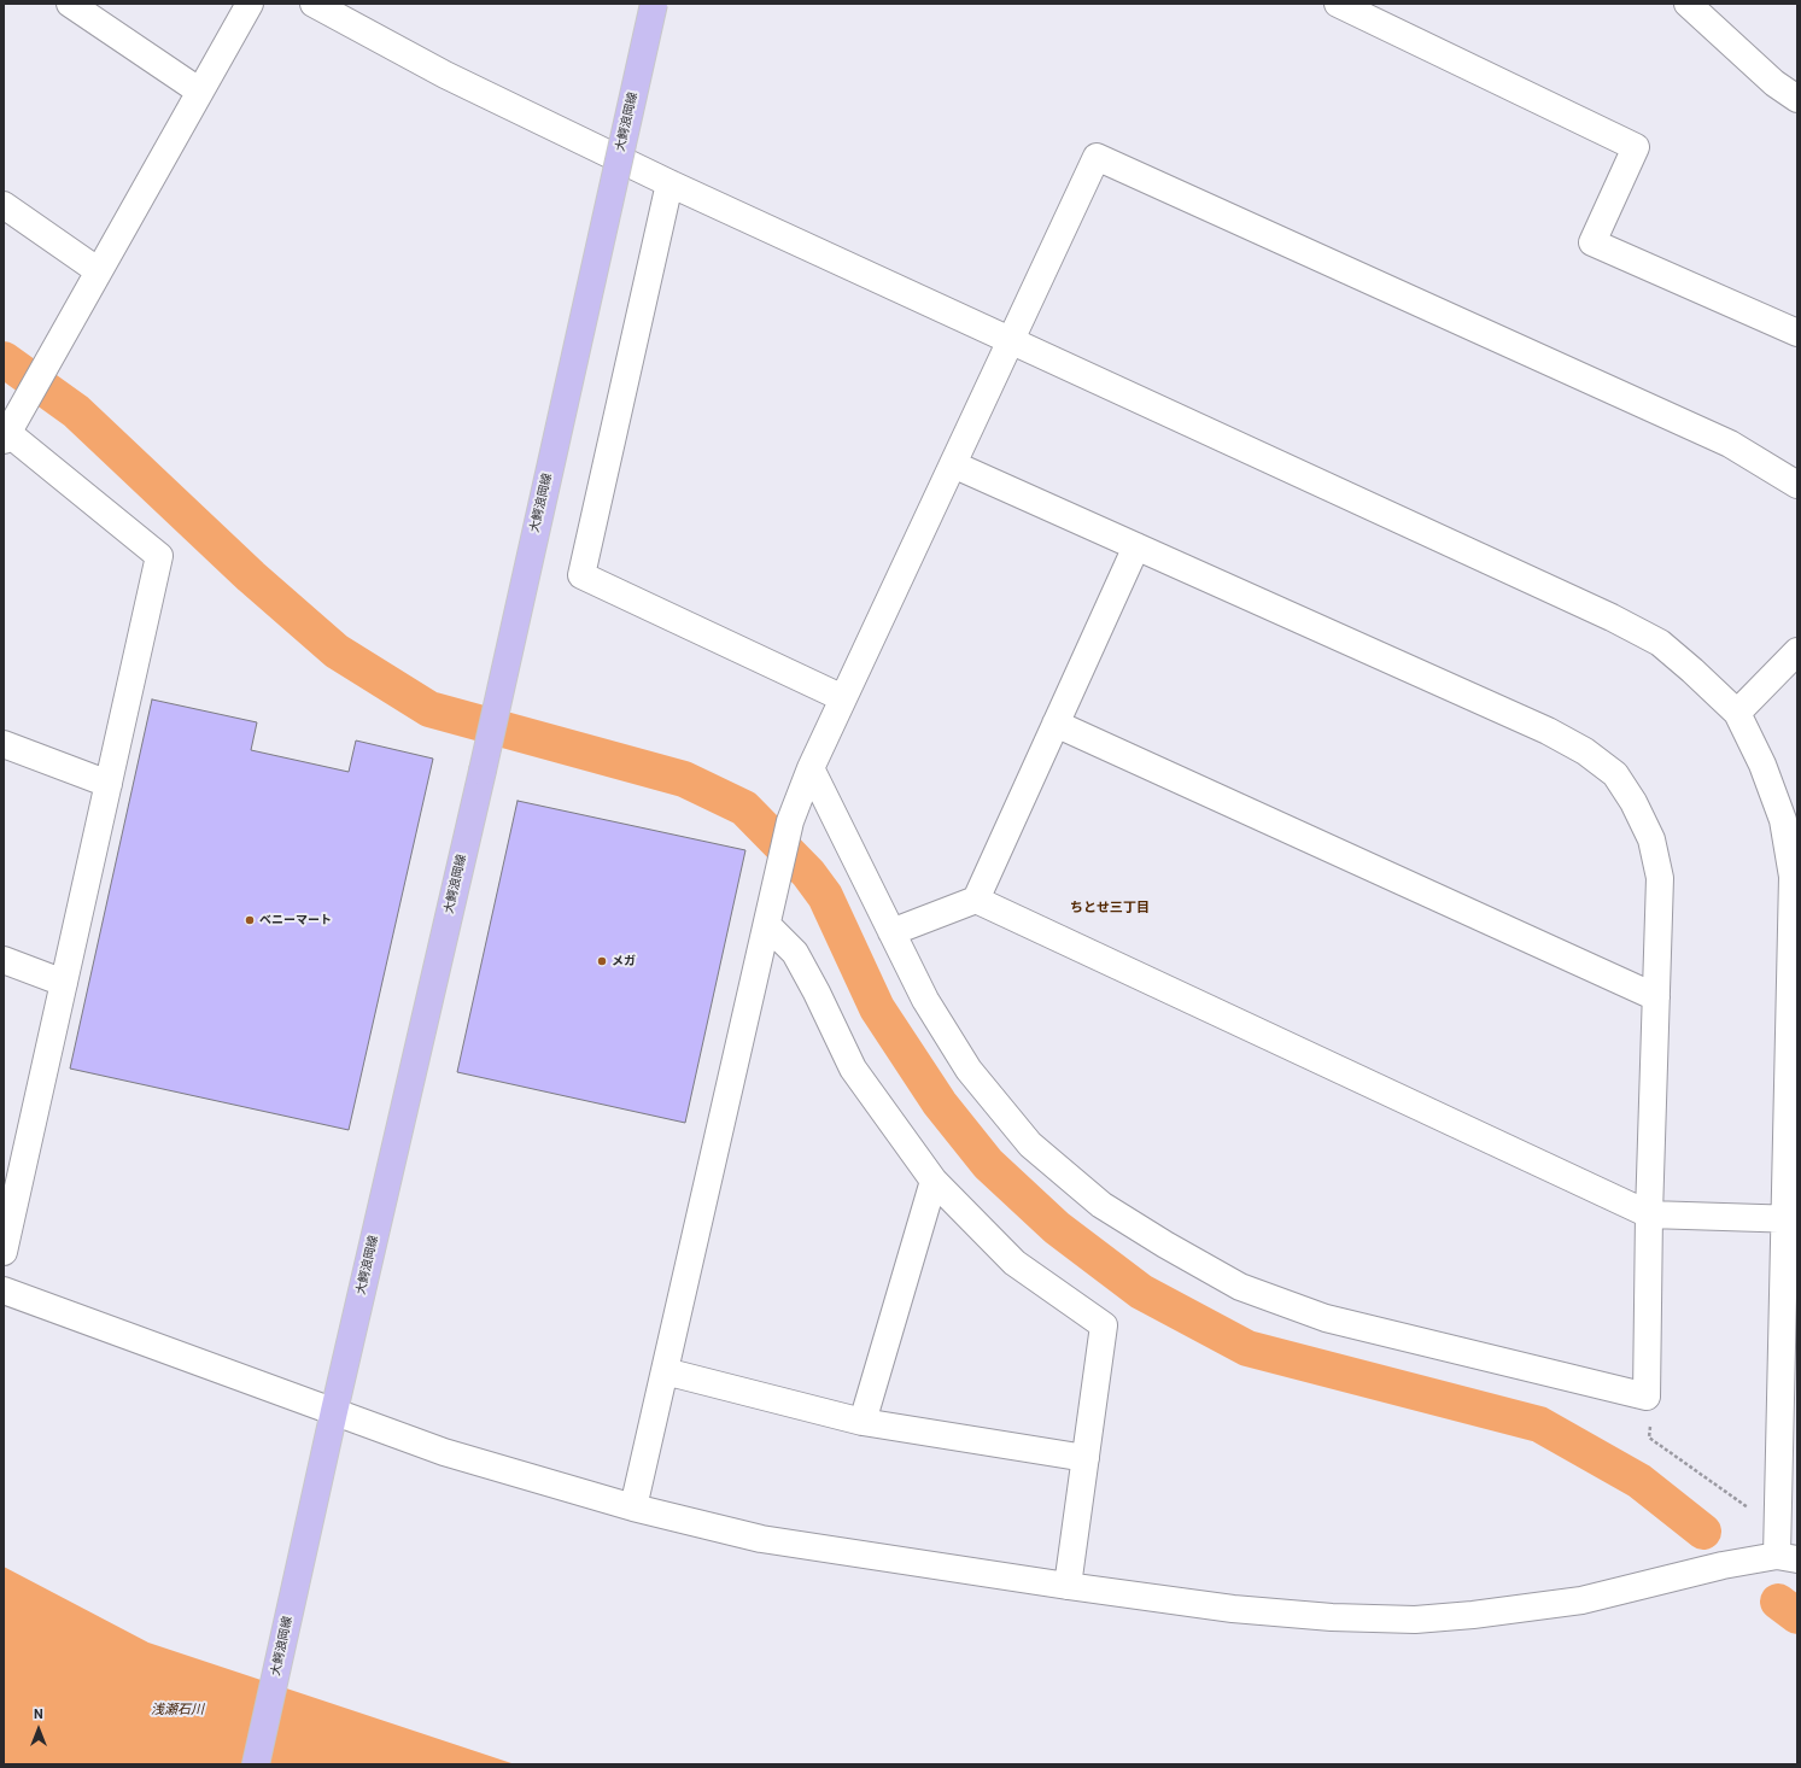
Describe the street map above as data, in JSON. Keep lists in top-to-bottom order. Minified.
{"streets":{"main road":["大鰐浪岡線"]},"districts":["ちとせ三丁目"],"water":["浅瀬石川"],"places":["ベニーマート","メガ"],"north":"top"}
